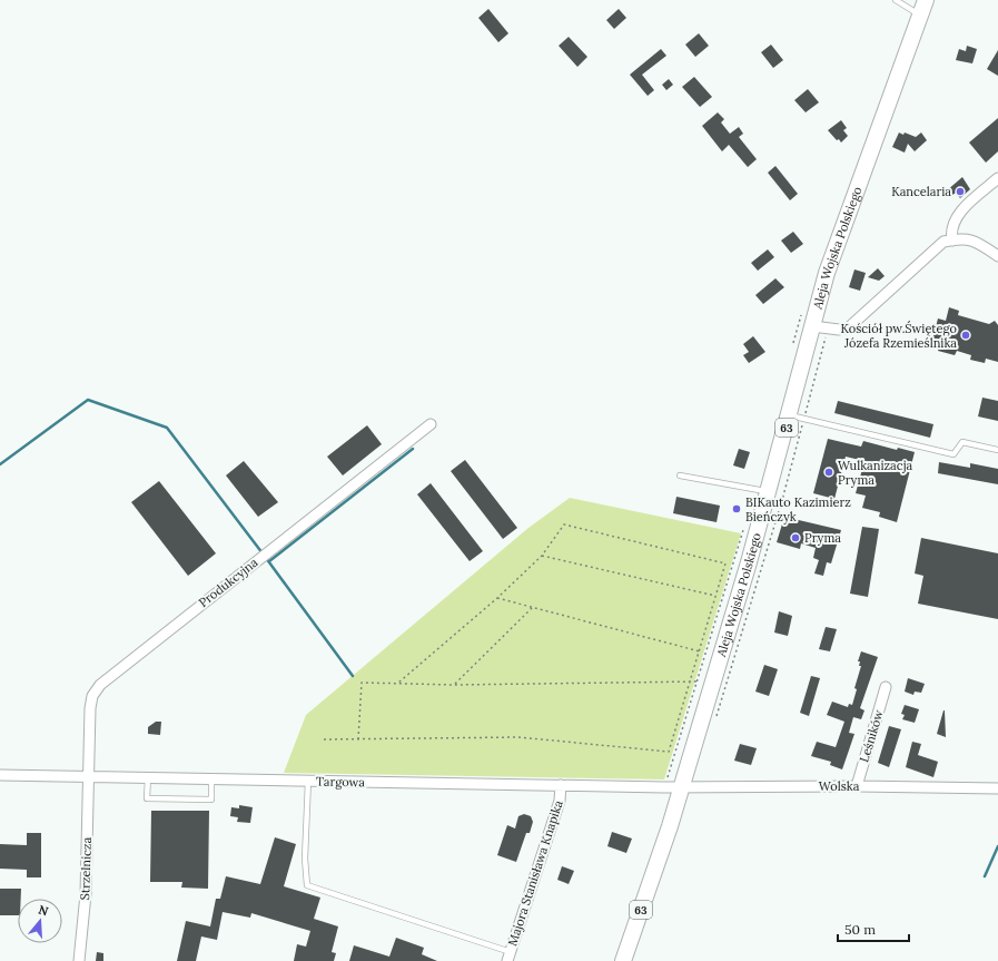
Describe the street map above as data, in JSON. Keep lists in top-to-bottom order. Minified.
{"streets":{"main road":["Aleja Wojska Polskiego","63"],"street":["Produkcyjna","Leśników","Targowa","Wolska","Strzelnicza","Majora Stanisława Knapika"]},"crossings":[["Aleja Wojska Polskiego","Targowa"],["Aleja Wojska Polskiego","Wolska"],["Produkcyjna","Targowa"],["Produkcyjna","Strzelnicza"],["Leśników","Wolska"],["Targowa","Wolska"],["Targowa","Strzelnicza"],["Targowa","Majora Stanisława Knapika"]],"places":["Kancelaria","Kościół pw.Świętego Józefa Rzemieślnika","Wulkanizacja Pryma","BIKauto Kazimierz Bieńczyk","Pryma"],"scale_bar":"50 m","north":"top"}
